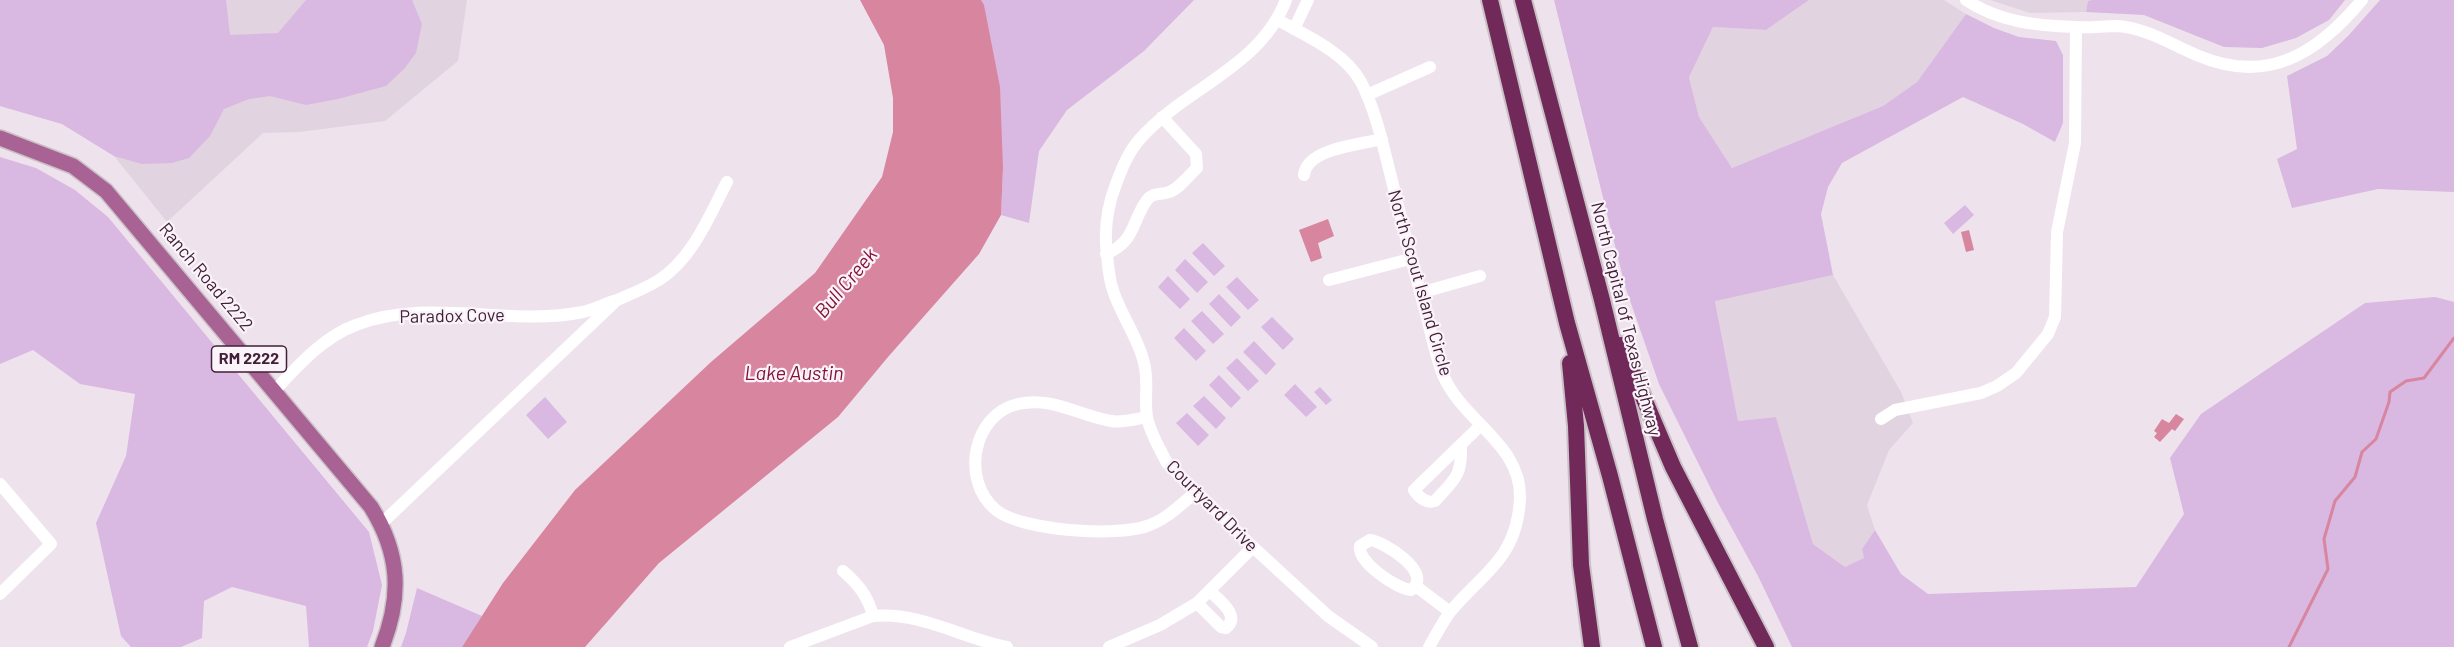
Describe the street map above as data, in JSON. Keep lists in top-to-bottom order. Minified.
{"streets":{"highway":["North Capital of Texas Highway"],"main road":["Ranch Road 2222","RM 2222"],"street":["North Scout Island Circle","Paradox Cove","Courtyard Drive"]},"crossings":[["Ranch Road 2222","Paradox Cove"],["North Scout Island Circle","Courtyard Drive"]],"water":["Bull Creek","Lake Austin"]}
